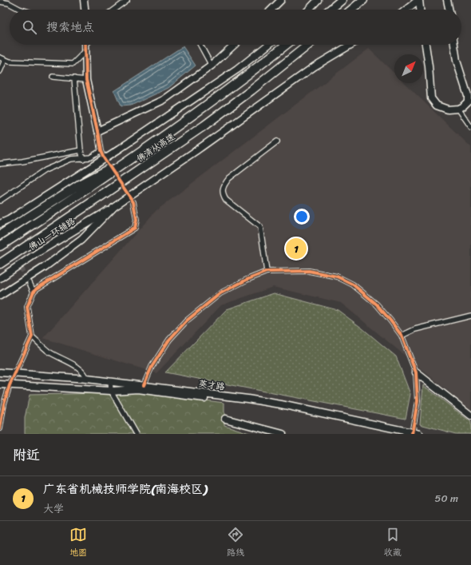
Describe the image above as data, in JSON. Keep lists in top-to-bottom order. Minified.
{"streets":{"highway":["佛清从高速"],"main road":["佛山一环辅路","英才路"]},"north":"top right","page":{"search":"搜索地点","pins":"1","heading":"附近","list":[{"mark":"1","name":"广东省机械技师学院(南海校区)","note":"大学","value":"50 m"}],"nav":["地图","路线","收藏"]}}
